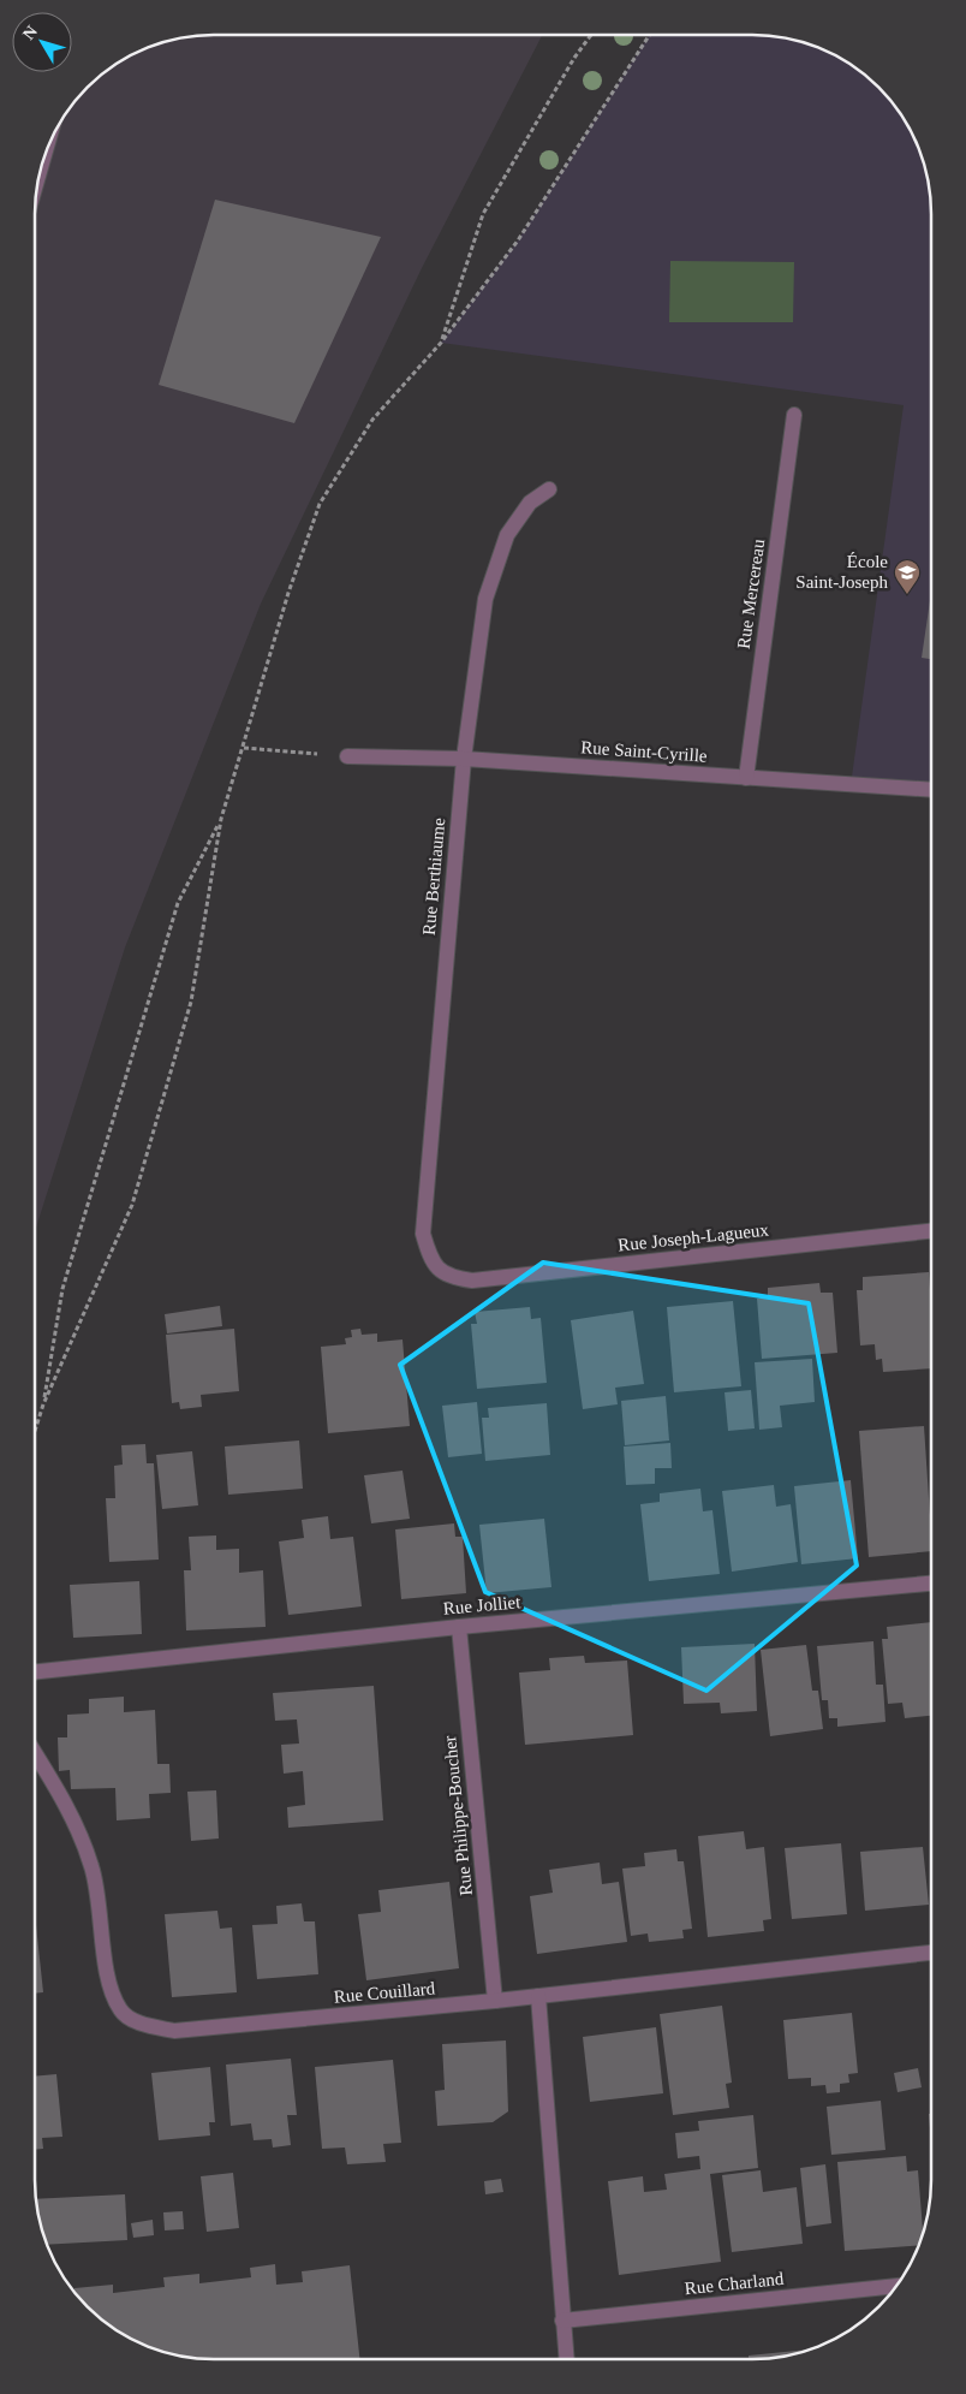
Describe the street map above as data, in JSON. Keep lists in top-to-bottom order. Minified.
{"streets":{"street":["Rue Mercereau","Rue Saint-Cyrille","Rue Berthiaume","Rue Joseph-Lagueux","Rue Jolliet","Rue Philippe-Boucher","Rue Couillard","Rue Charland"]},"crossings":[["Rue Mercereau","Rue Saint-Cyrille"],["Rue Saint-Cyrille","Rue Berthiaume"],["Rue Berthiaume","Rue Joseph-Lagueux"],["Rue Jolliet","Rue Philippe-Boucher"],["Rue Philippe-Boucher","Rue Couillard"]],"places":{"school or university":["École Saint-Joseph"]},"north":"top left"}
